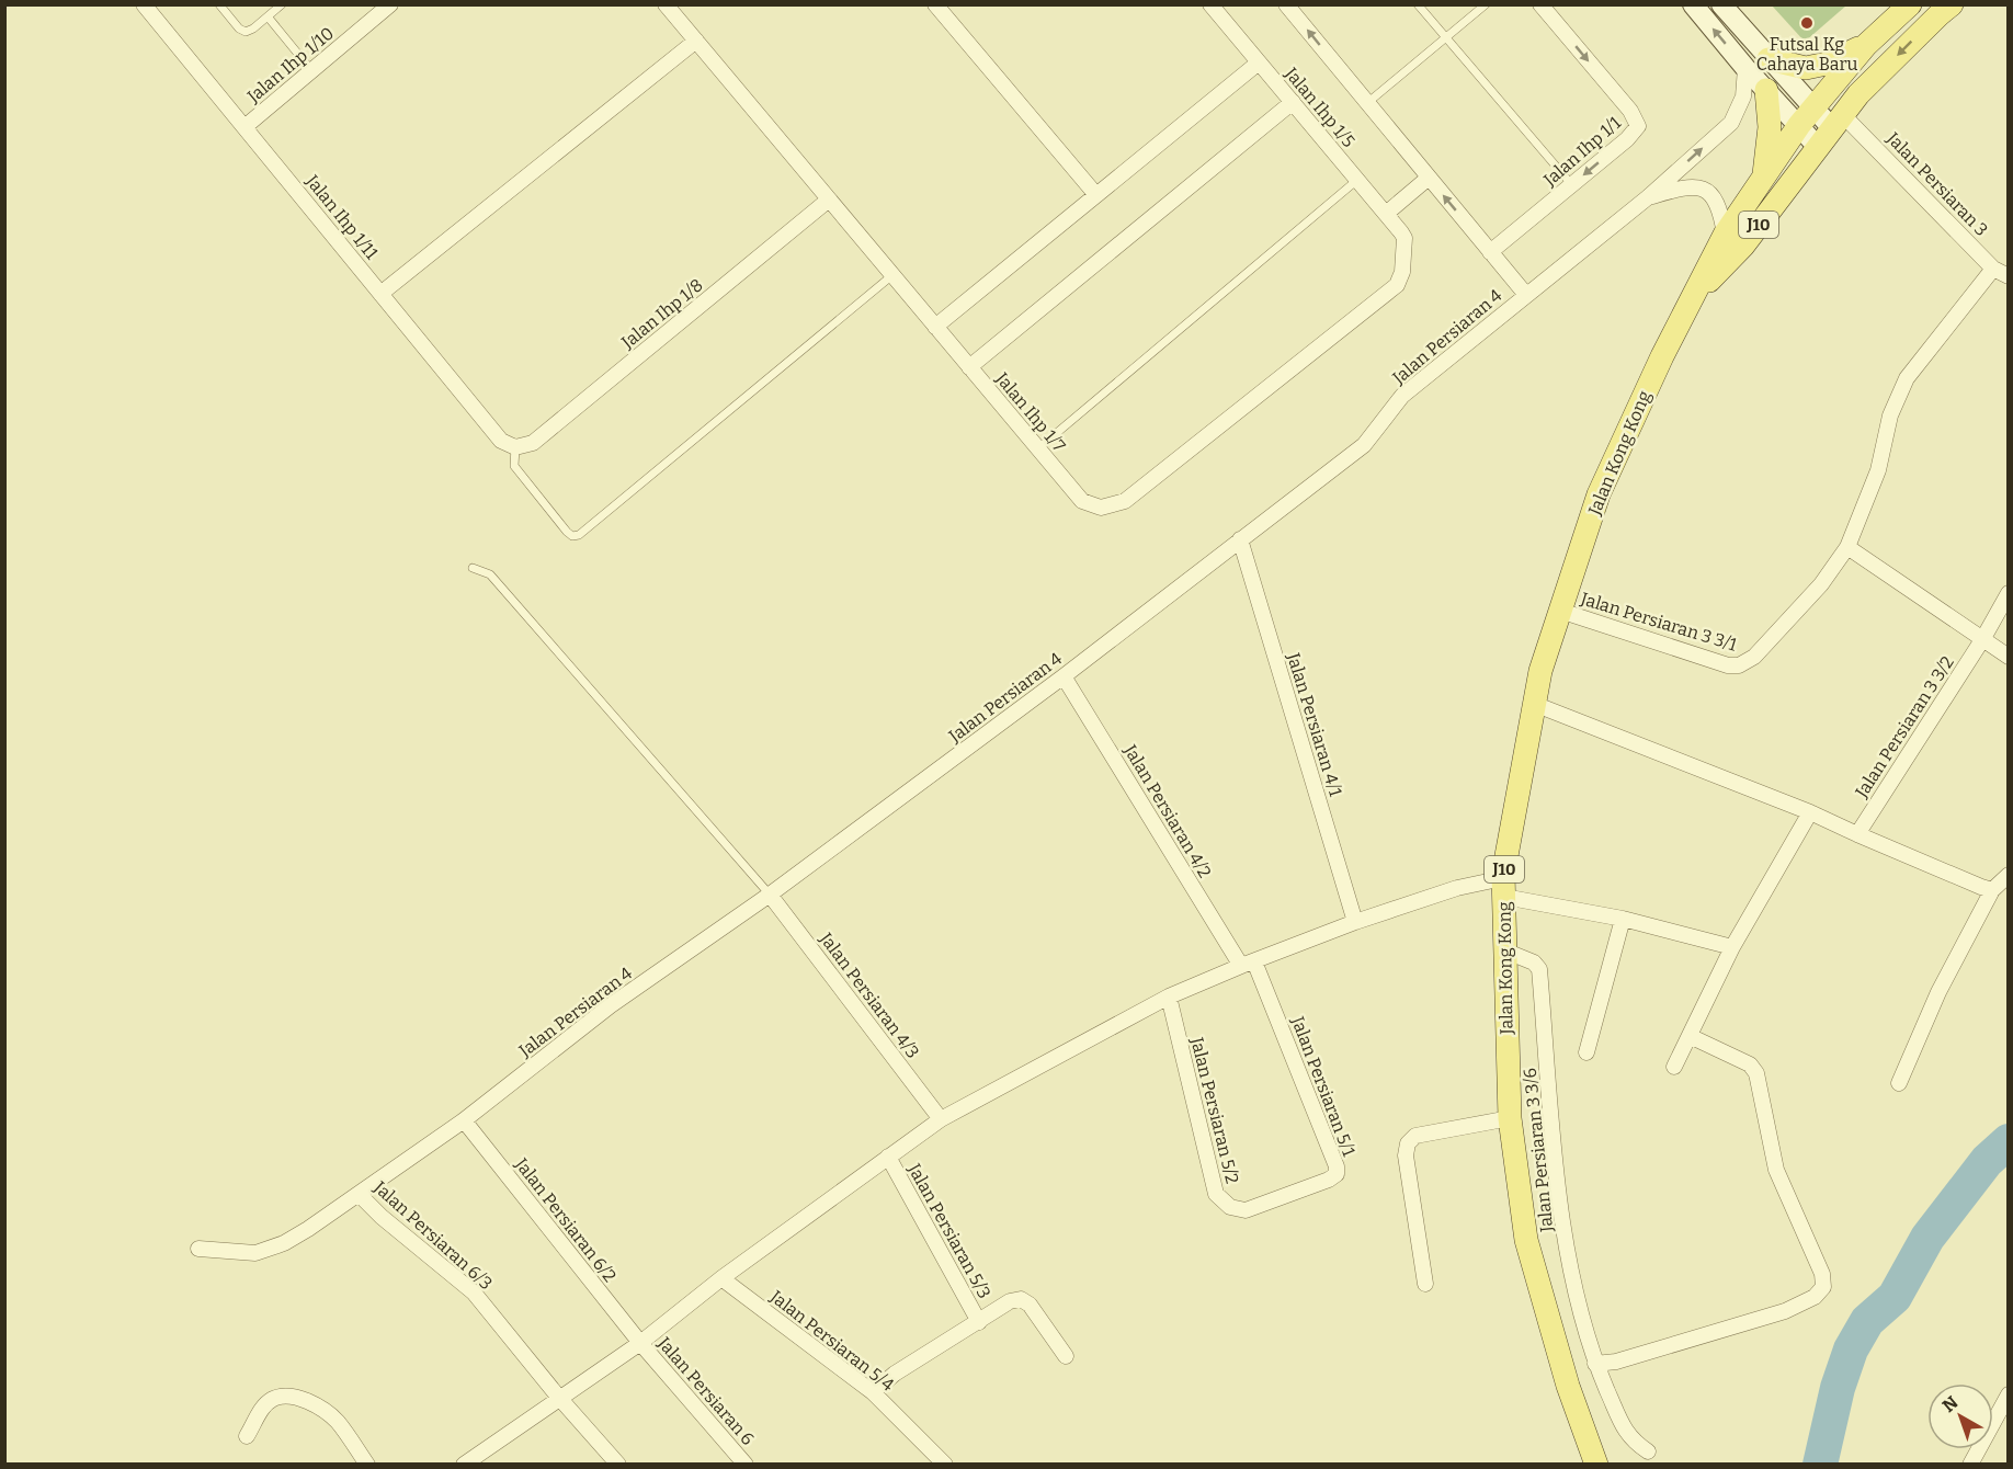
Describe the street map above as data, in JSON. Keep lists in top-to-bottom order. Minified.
{"streets":{"main road":["J10","Jalan Kong Kong"],"street":["Jalan Ihp 1/10","Jalan Ihp 1/5","Jalan Ihp 1/1","Jalan Persiaran 3","Jalan Ihp 1/11","Jalan Ihp 1/8","Jalan Persiaran 4","Jalan Ihp 1/7","Jalan Persiaran 3 3/1","Jalan Persiaran 4/1","Jalan Persiaran 3 3/2","Jalan Persiaran 4/2","Jalan Persiaran 4/3","Jalan Persiaran 5/1","Jalan Persiaran 5/2","Jalan Persiaran 3 3/6","Jalan Persiaran 6/2","Jalan Persiaran 5/3","Jalan Persiaran 6/3","Jalan Persiaran 5/4","Jalan Persiaran 6"]},"crossings":[["Jalan Ihp 1/10","Jalan Ihp 1/11"],["Jalan Ihp 1/5","Jalan Ihp 1/7"],["Jalan Persiaran 3","Jalan Kong Kong"],["Jalan Persiaran 3","Jalan Persiaran 3 3/1"],["Jalan Ihp 1/11","Jalan Ihp 1/8"],["Jalan Ihp 1/8","Jalan Ihp 1/7"],["Jalan Persiaran 4","Jalan Persiaran 4/1"],["Jalan Persiaran 4","Jalan Persiaran 4/2"],["Jalan Persiaran 4","Jalan Persiaran 4/3"],["Jalan Persiaran 4","Jalan Persiaran 6/2"],["Jalan Persiaran 4","Jalan Persiaran 6/3"],["Jalan Kong Kong","Jalan Persiaran 3 3/1"],["Jalan Kong Kong","Jalan Persiaran 3 3/6"],["Jalan Persiaran 4/2","Jalan Persiaran 5/1"],["Jalan Persiaran 5/1","Jalan Persiaran 5/2"],["Jalan Persiaran 6/2","Jalan Persiaran 6"]],"places":["Futsal Kg Cahaya Baru"],"north":"top left"}
